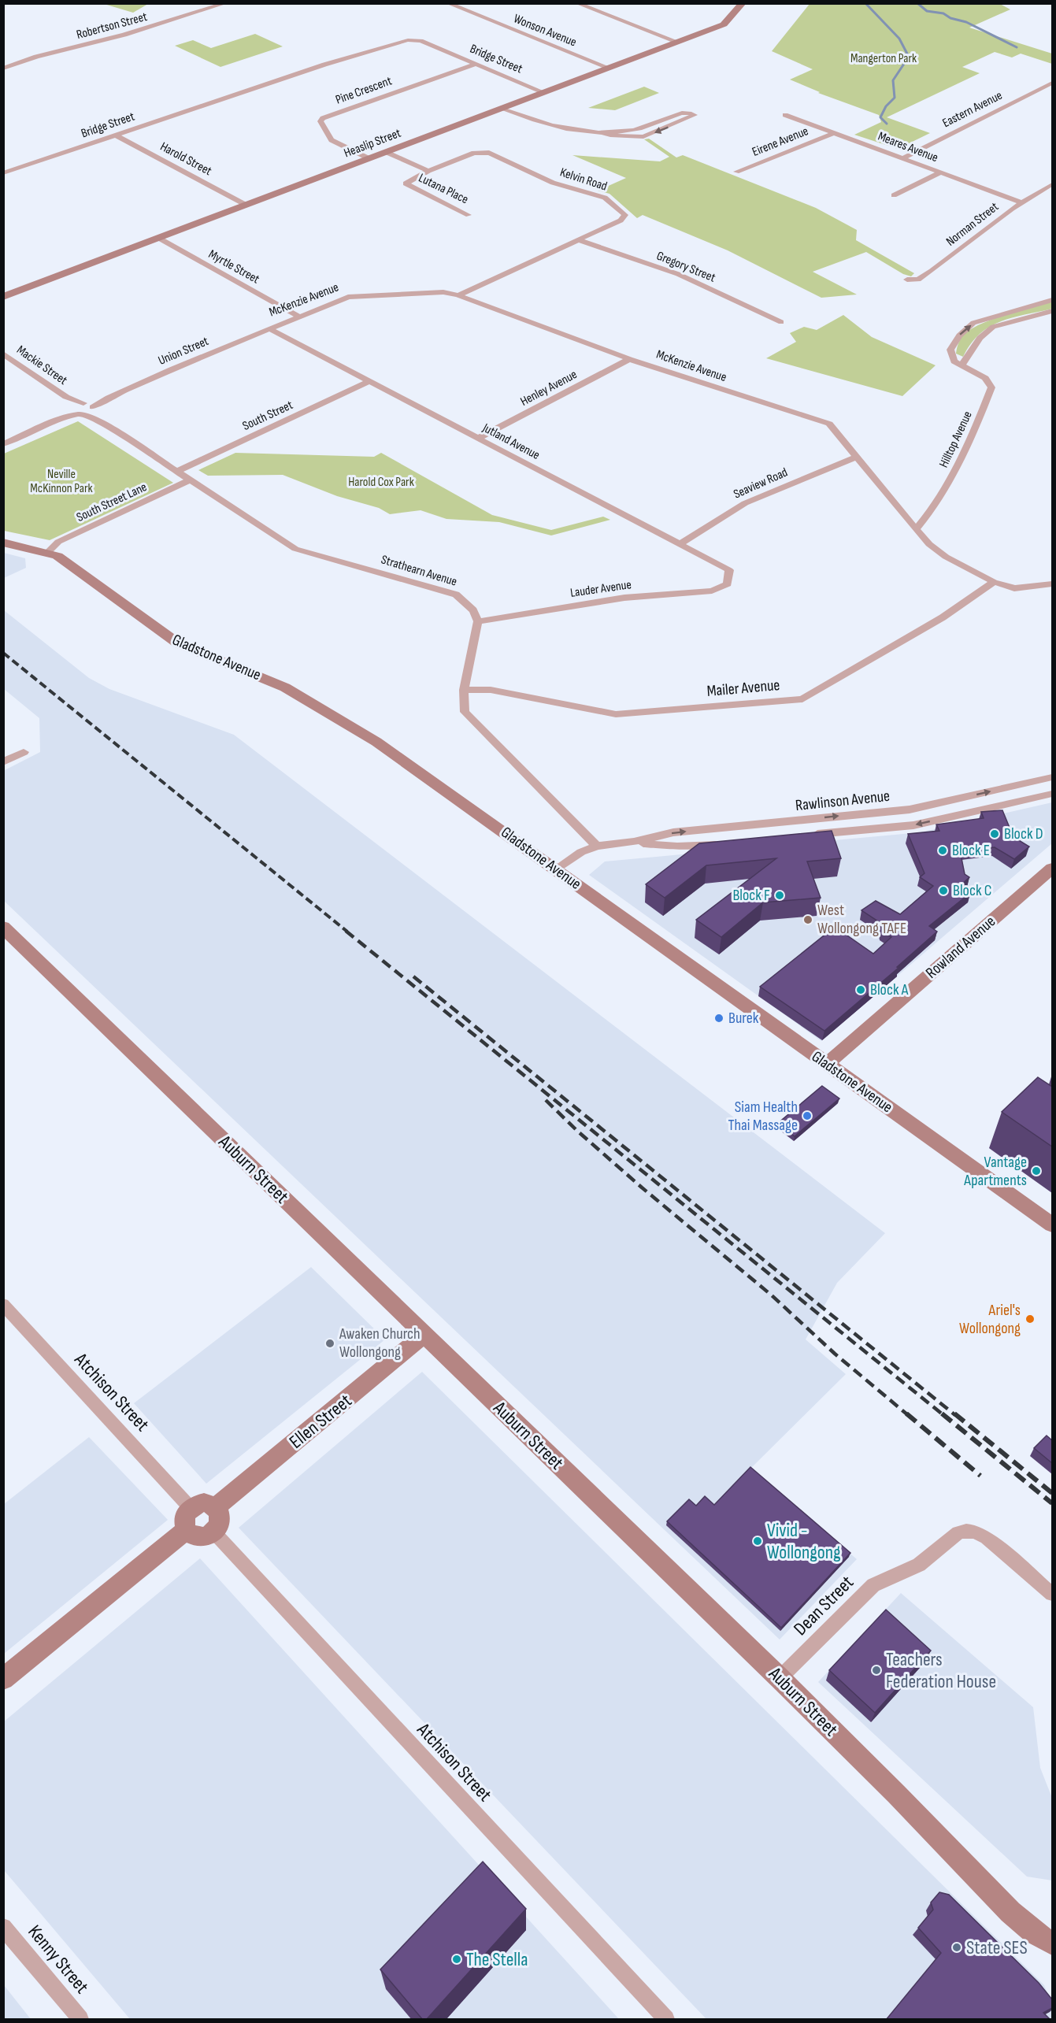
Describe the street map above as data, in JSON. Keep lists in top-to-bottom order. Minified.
{"streets":{"street":["Robertson Street","Wonson Avenue","Bridge Street","Pine Crescent","Eastern Avenue","Eirene Avenue","Heaslip Street","Meares Avenue","Harold Street","Kelvin Road","Lutana Place","Norman Street","Myrtle Street","Gregory Street","McKenzie Avenue","Union Street","Mackie Street","Henley Avenue","South Street","Hilltop Avenue","Jutland Avenue","Seaview Road","South Street Lane","Strathearn Avenue","Lauder Avenue","Gladstone Avenue","Mailer Avenue","Rawlinson Avenue","Rowland Avenue","Auburn Street","Atchison Street","Ellen Street","Dean Street","Kenny Street"]},"crossings":[["Wonson Avenue","Heaslip Street"],["Bridge Street","Pine Crescent"],["Bridge Street","Heaslip Street"],["Bridge Street","Harold Street"],["Pine Crescent","Heaslip Street"],["Eastern Avenue","Meares Avenue"],["Eirene Avenue","Meares Avenue"],["Heaslip Street","Harold Street"],["Heaslip Street","Myrtle Street"],["Meares Avenue","Norman Street"],["Kelvin Road","Lutana Place"],["Kelvin Road","Gregory Street"],["Kelvin Road","McKenzie Avenue"],["Myrtle Street","McKenzie Avenue"],["McKenzie Avenue","Union Street"],["McKenzie Avenue","Henley Avenue"],["McKenzie Avenue","Hilltop Avenue"],["McKenzie Avenue","Jutland Avenue"],["McKenzie Avenue","Seaview Road"],["McKenzie Avenue","Mailer Avenue"],["Union Street","Jutland Avenue"],["Union Street","Strathearn Avenue"],["Henley Avenue","Jutland Avenue"],["South Street","Jutland Avenue"],["South Street","Strathearn Avenue"],["Jutland Avenue","Seaview Road"],["Jutland Avenue","Lauder Avenue"],["South Street Lane","Strathearn Avenue"],["South Street Lane","Gladstone Avenue"],["Strathearn Avenue","Lauder Avenue"],["Gladstone Avenue","Rawlinson Avenue"],["Gladstone Avenue","Rowland Avenue"],["Auburn Street","Ellen Street"],["Auburn Street","Dean Street"],["Atchison Street","Ellen Street"]],"parks":["Mangerton Park","Neville McKinnon Park","Harold Cox Park"],"places":["Block D","Block E","Block C","Block F","West Wollongong TAFE","Block A","Burek","Siam Health Thai Massage","Vantage Apartments","Ariel's Wollongong","Awaken Church Wollongong","Vivid - Wollongong","Teachers Federation House","State SES","The Stella"]}
